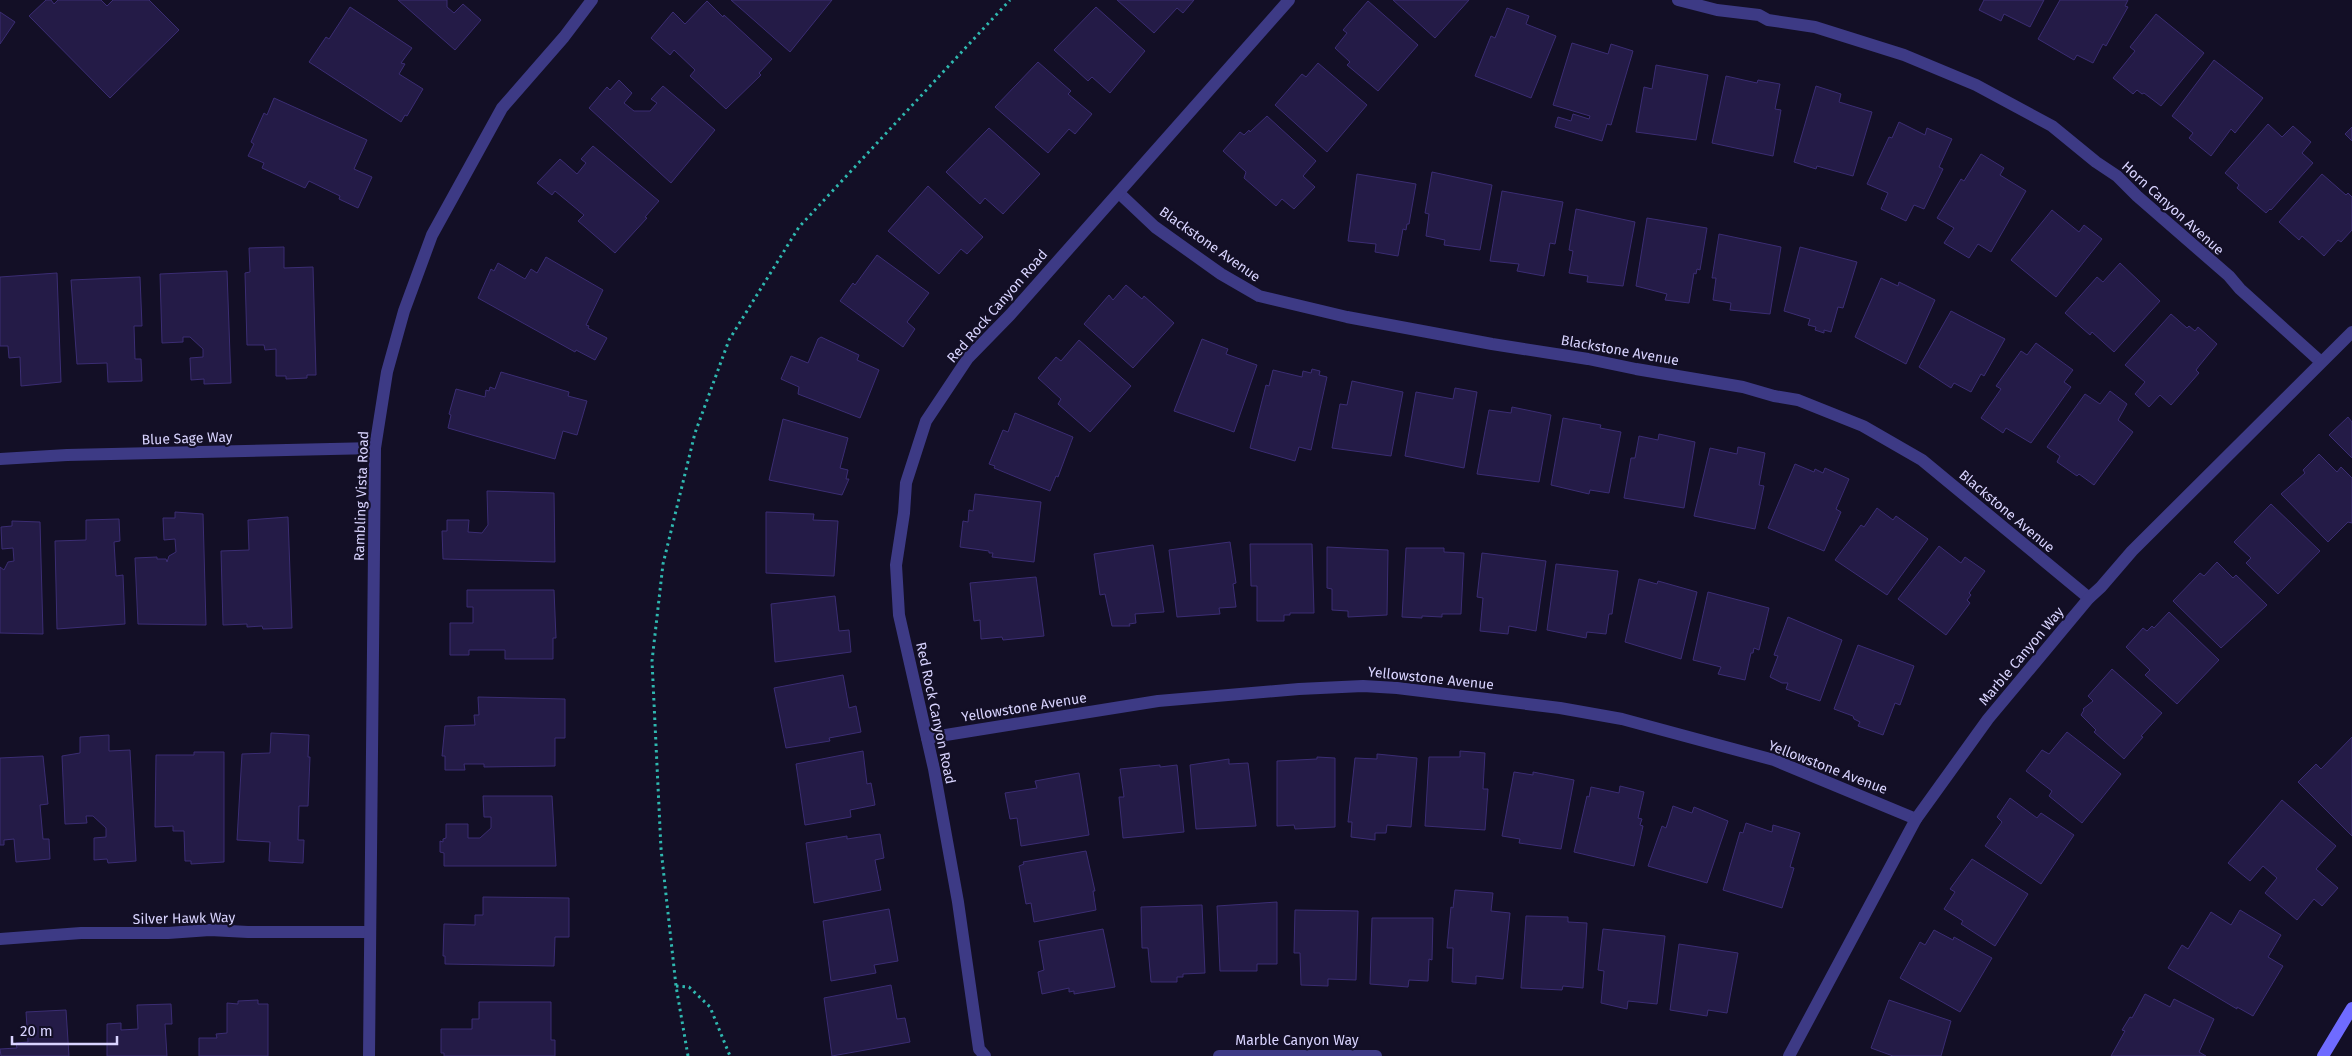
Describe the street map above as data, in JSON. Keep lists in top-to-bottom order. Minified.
{"streets":{"street":["Horn Canyon Avenue","Blackstone Avenue","Red Rock Canyon Road","Blue Sage Way","Rambling Vista Road","Marble Canyon Way","Yellowstone Avenue","Silver Hawk Way"]},"crossings":[["Horn Canyon Avenue","Marble Canyon Way"],["Blackstone Avenue","Red Rock Canyon Road"],["Blackstone Avenue","Marble Canyon Way"],["Red Rock Canyon Road","Yellowstone Avenue"],["Blue Sage Way","Rambling Vista Road"],["Rambling Vista Road","Silver Hawk Way"],["Marble Canyon Way","Yellowstone Avenue"]],"scale_bar":"20 m"}
